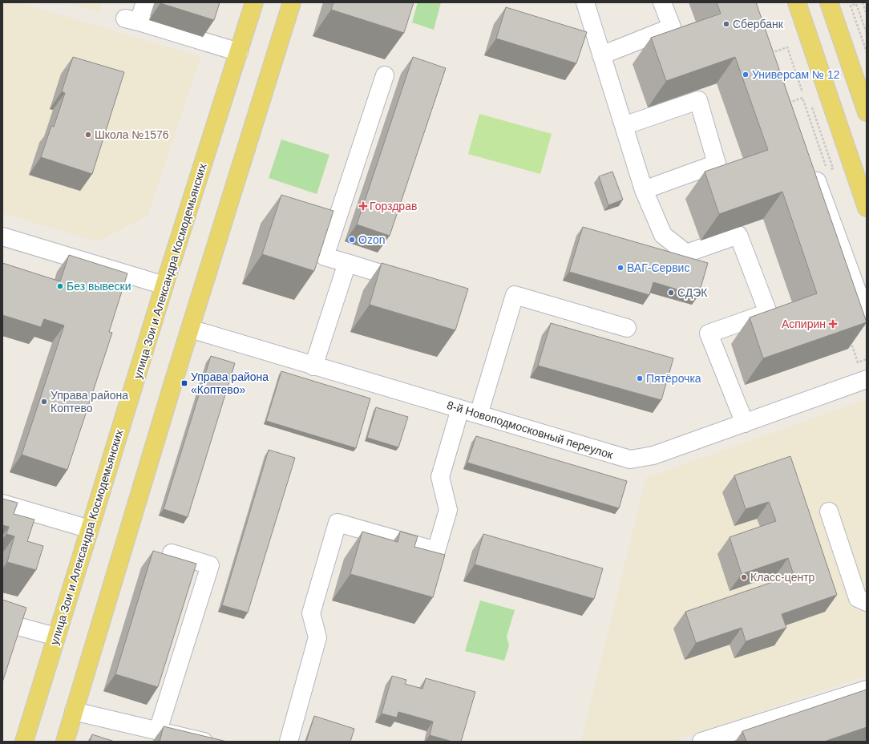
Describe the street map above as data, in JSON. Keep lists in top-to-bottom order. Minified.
{"streets":{"main road":["улица Зои и Александра Космодемьянских"],"street":["8-й Новоподмосковный переулок"]},"places":{"other":["Сбербанк","Универсам № 12","Школа №1576","Ozon","ВАГ-Сервис","Без вывески","СДЭК","Пятёрочка","Управа района Коптево","Класс-центр"],"health":["Горздрав","Аспирин"],"transit":["Управа района «Коптево»"]}}
